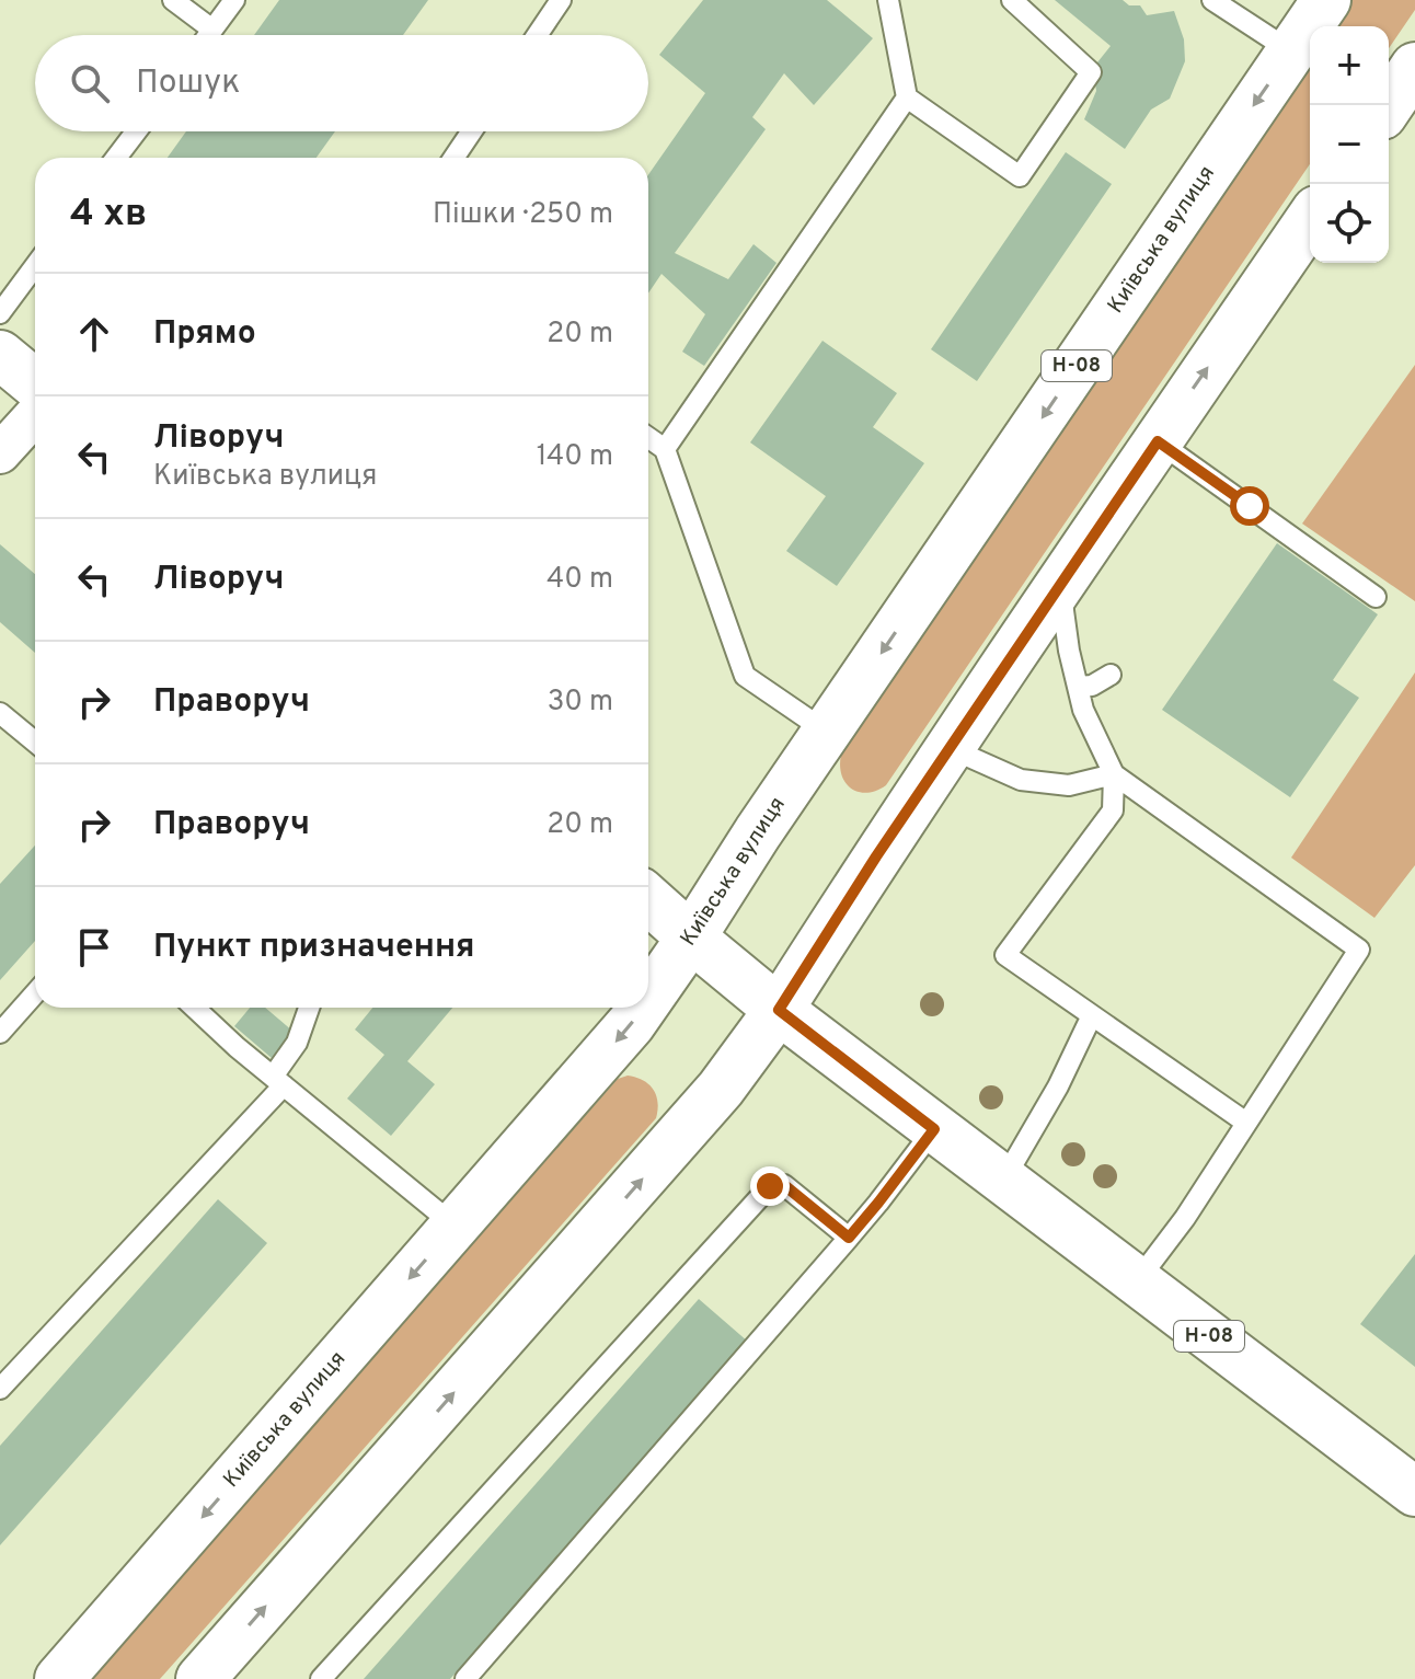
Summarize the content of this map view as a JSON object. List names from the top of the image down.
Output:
{
  "streets": {
    "main road": ["Київська вулиця", "Н-08"]
  },
  "crossings": [
    ["Київська вулиця", "Н-08"]
  ],
  "page": {
    "map_buttons": ["+", "−"],
    "search": "Пошук",
    "heading": ["4 хв", "Пішки · 250 m"],
    "list": [
      ["Прямо", "20 m"],
      ["Ліворуч", "Київська вулиця", "140 m"],
      ["Ліворуч", "40 m"],
      ["Праворуч", "30 m"],
      ["Праворуч", "20 m"],
      "Пункт призначення"
    ]
  }
}
